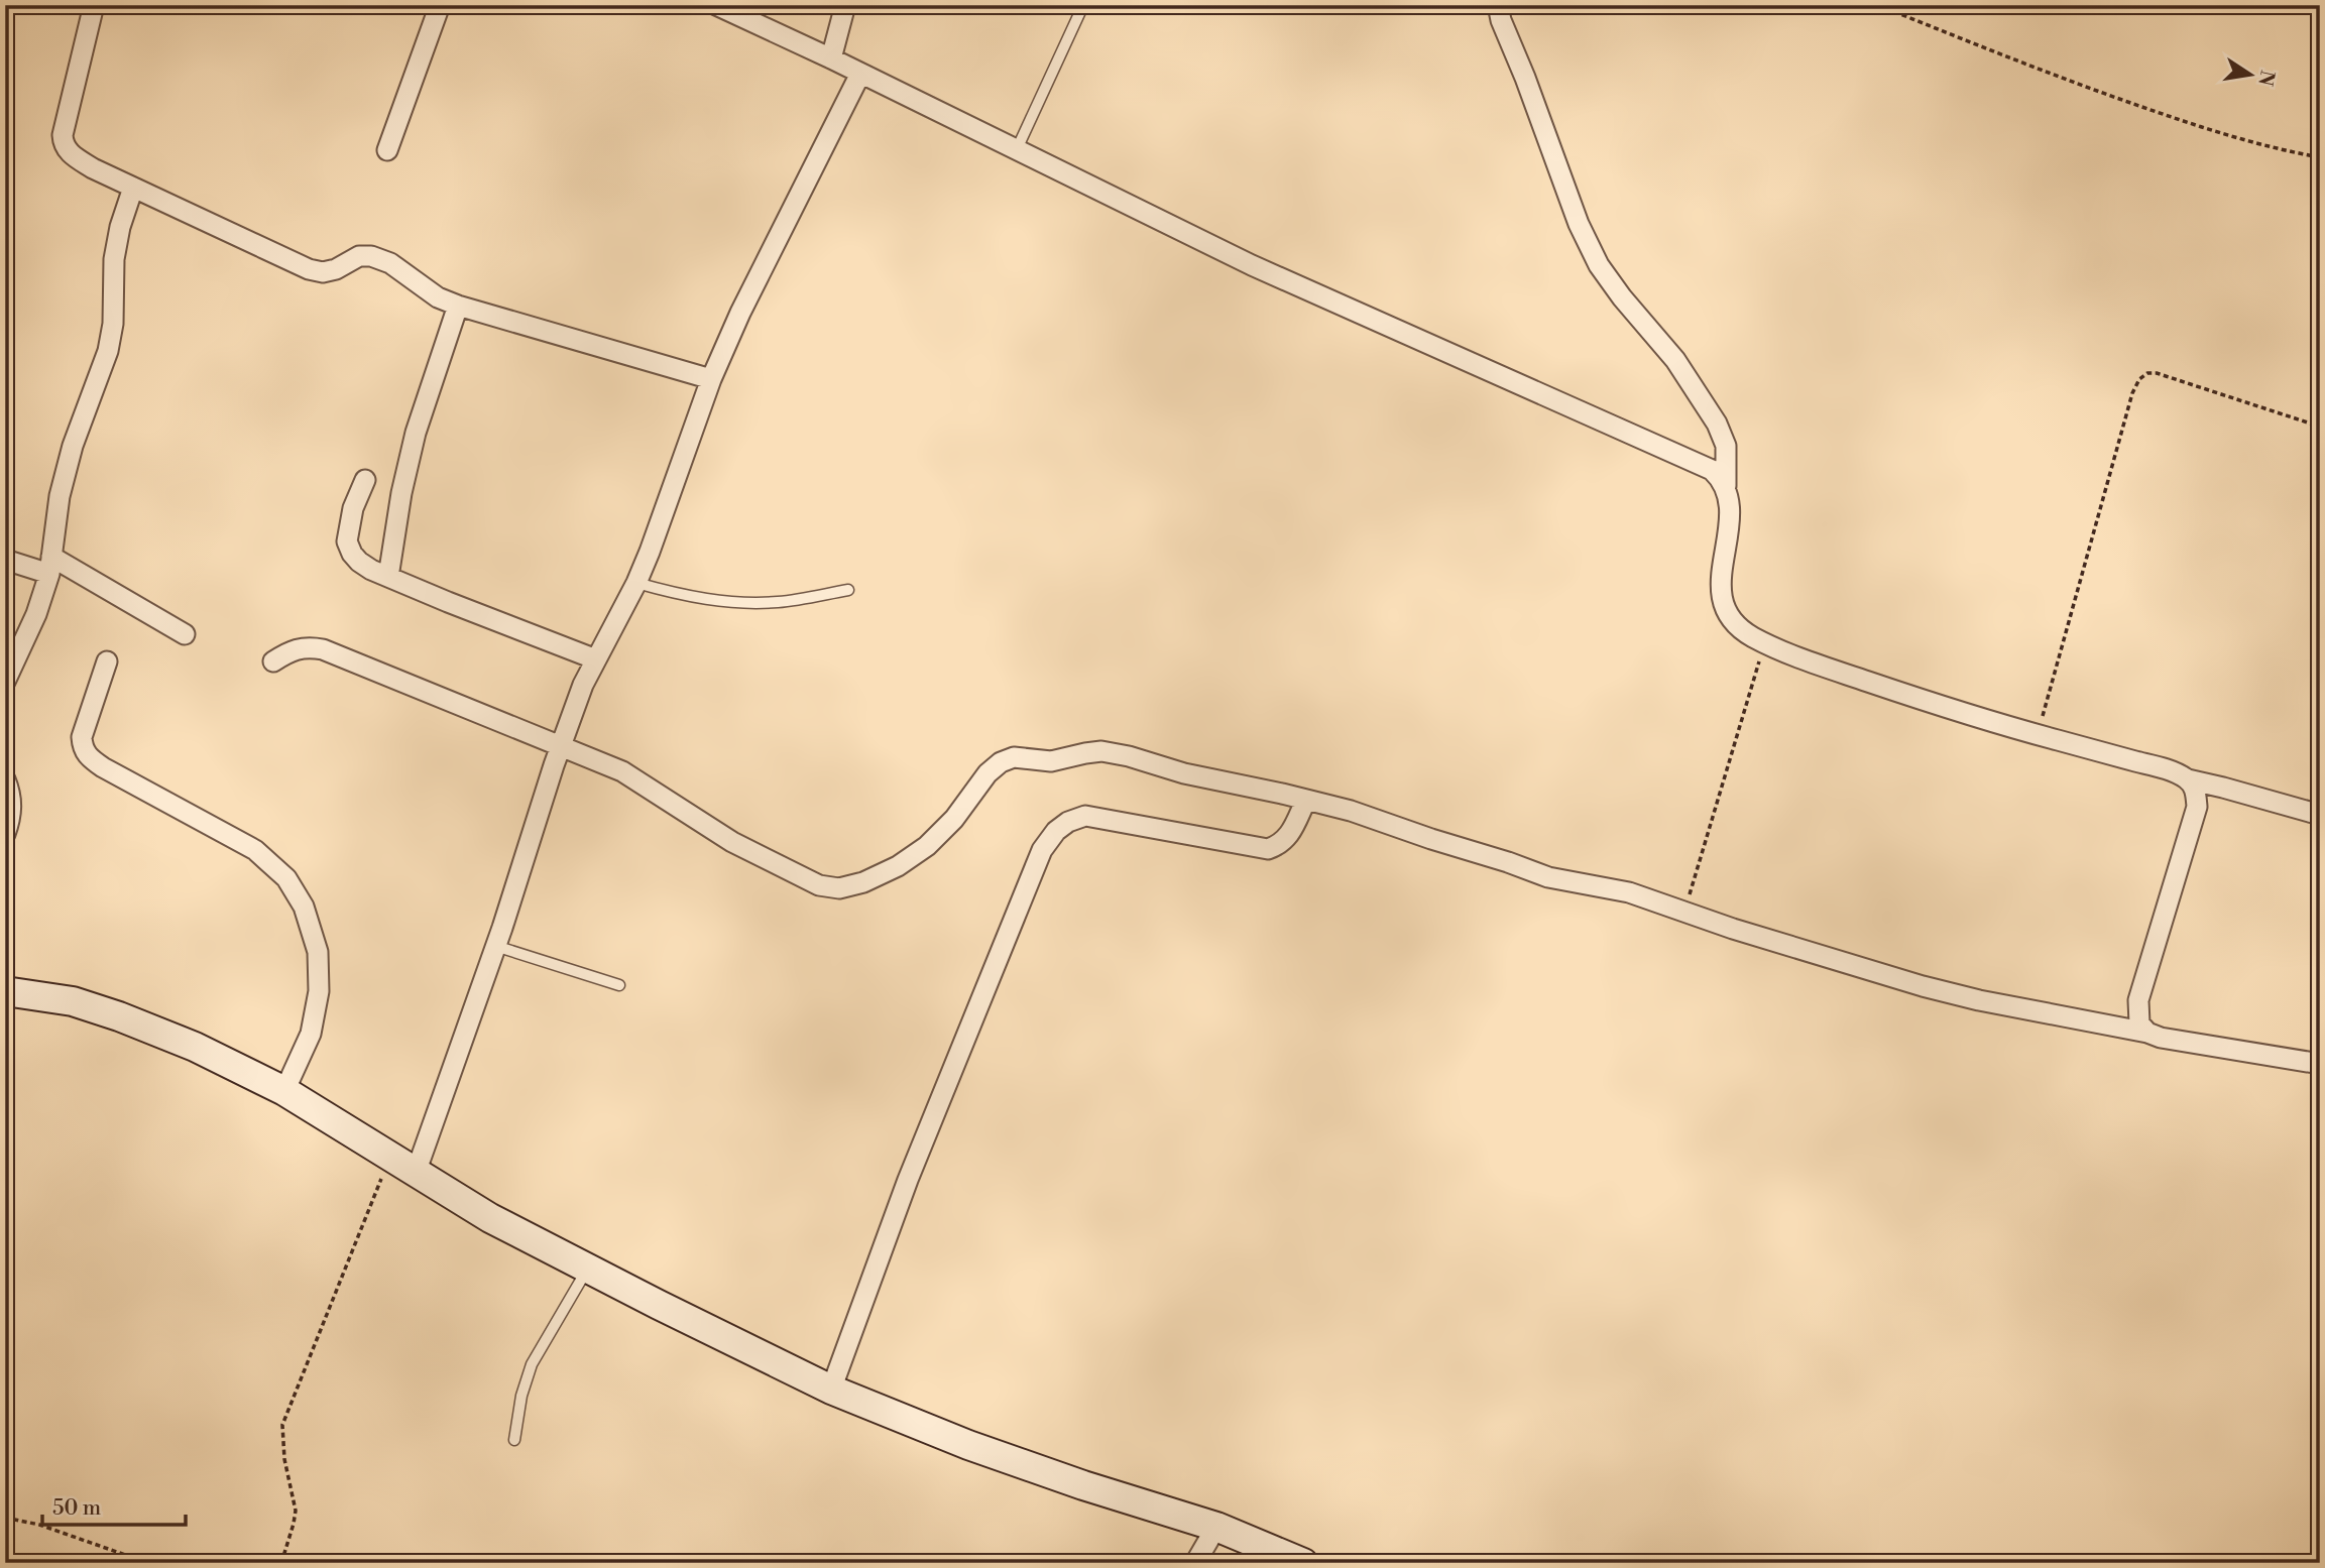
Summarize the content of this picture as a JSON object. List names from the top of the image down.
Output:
{
  "scale_bar": "50 m",
  "north": "right"
}
